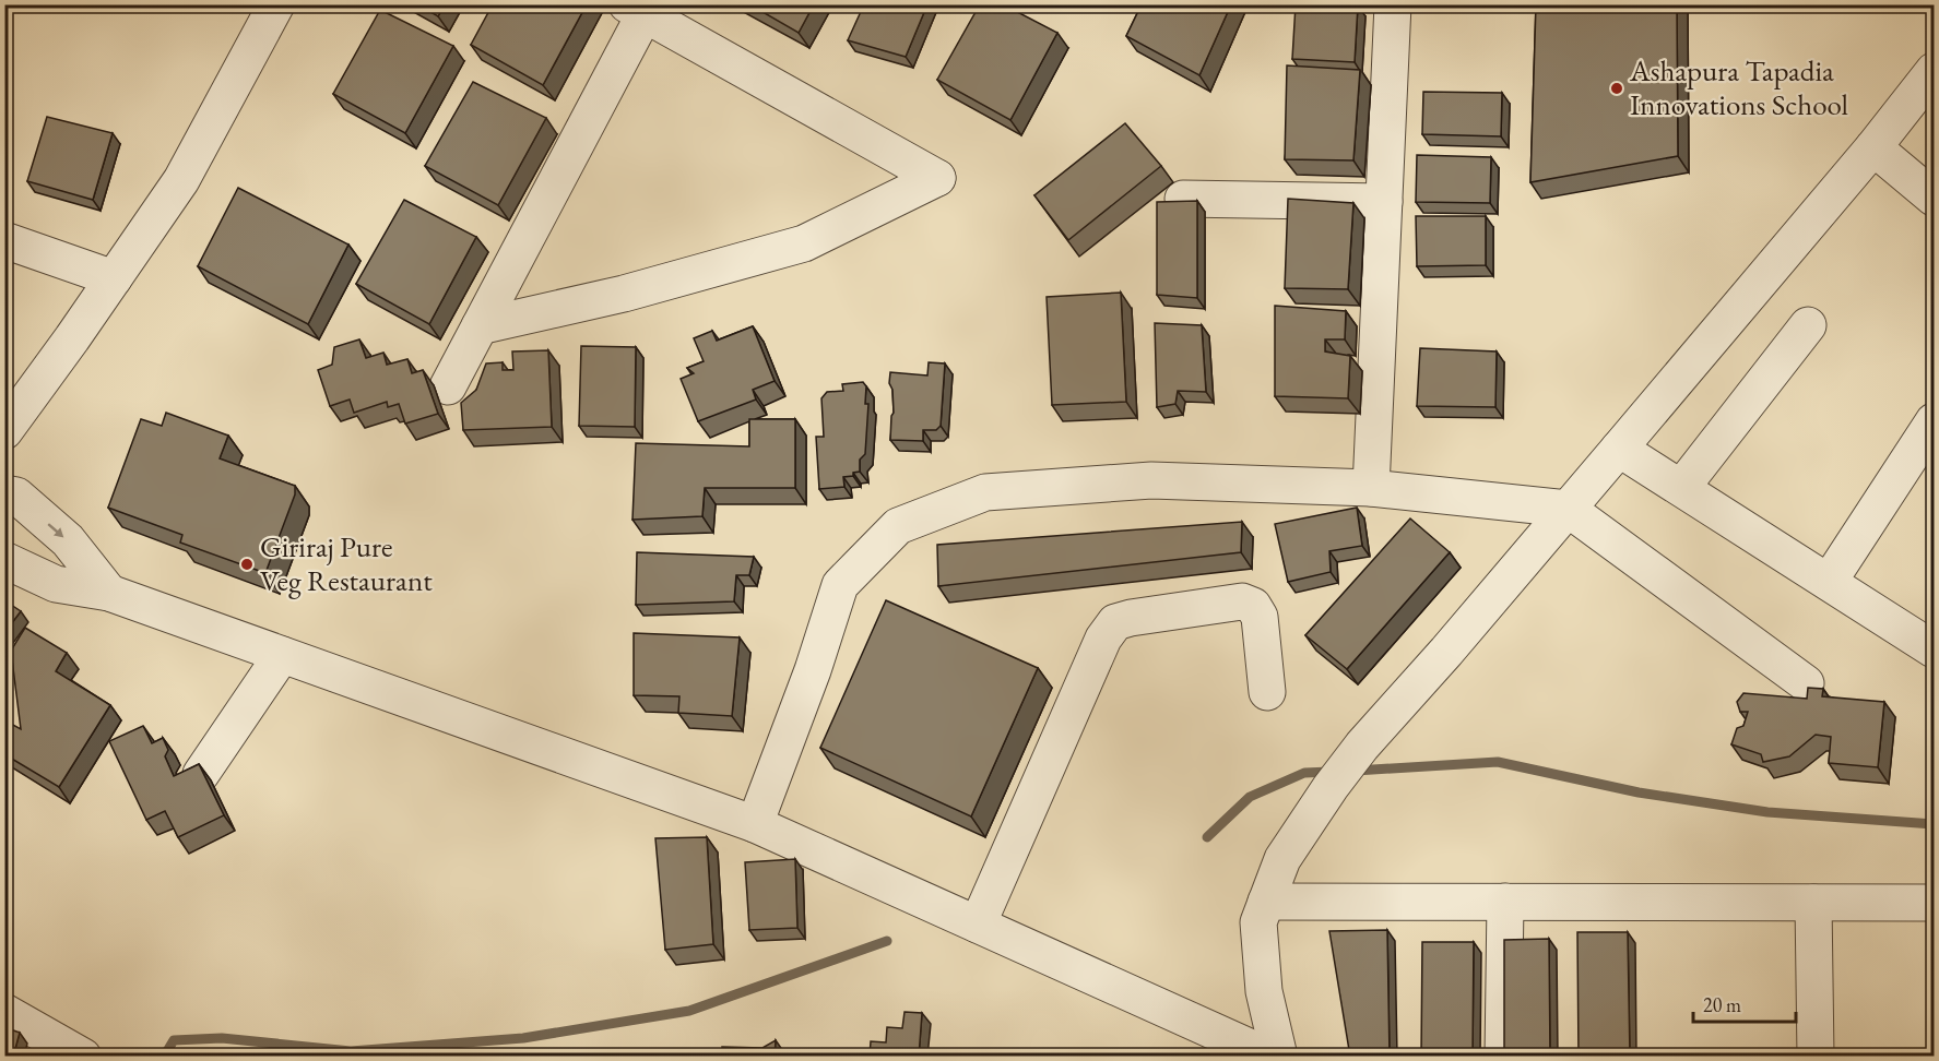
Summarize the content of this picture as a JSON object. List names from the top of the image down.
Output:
{
  "places": ["Ashapura Tapadia Innovations School", "Giriraj Pure Veg Restaurant"],
  "scale_bar": "20 m"
}
